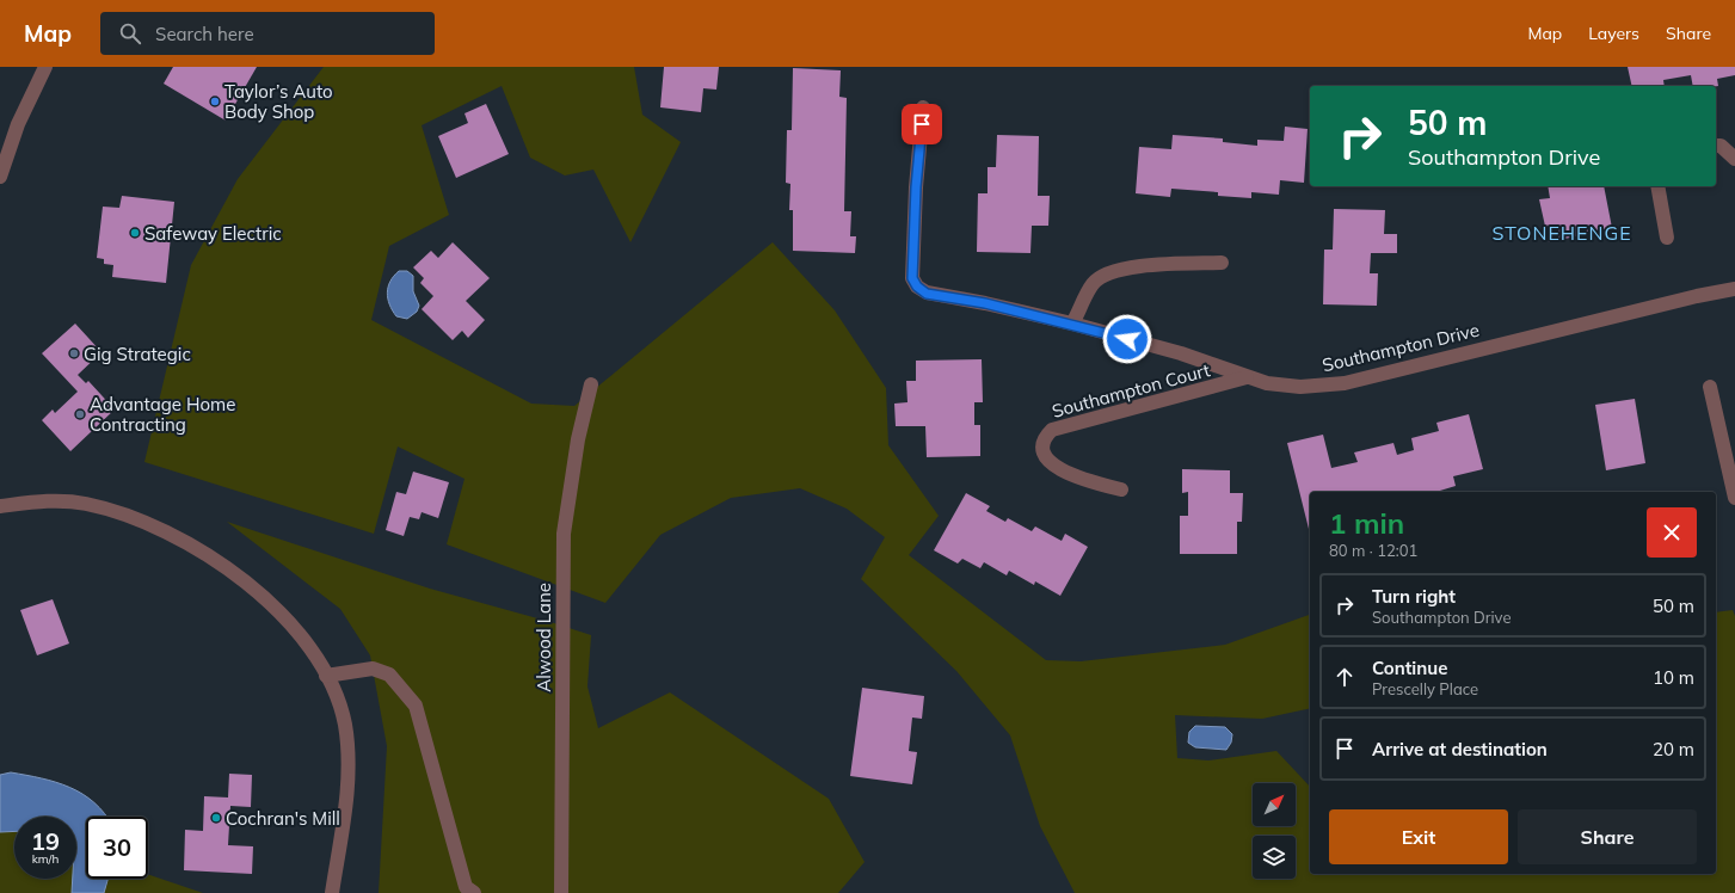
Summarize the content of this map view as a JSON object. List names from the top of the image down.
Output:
{
  "streets": {
    "street": ["Southampton Drive", "Southampton Court", "Alwood Lane"]
  },
  "crossings": [
    ["Southampton Drive", "Southampton Court"]
  ],
  "districts": ["STONEHENGE"],
  "places": [
    "Taylor’s Auto Body Shop",
    "Safeway Electric",
    "Gig Strategic",
    "Advantage Home Contracting",
    "Cochran's Mill"
  ],
  "north": "top right",
  "page": {
    "header": "Map",
    "search": "Search here",
    "nav": ["Map", "Layers", "Share"],
    "turn": ["50 m", "Southampton Drive"],
    "heading": ["1 min", "80 m · 12:01"],
    "list": [
      {
        "name": "Turn right",
        "note": "Southampton Drive",
        "value": "50 m"
      },
      {
        "name": "Continue",
        "note": "Prescelly Place",
        "value": "10 m"
      },
      {
        "name": "Arrive at destination",
        "value": "20 m"
      }
    ],
    "buttons": ["Exit", "Share"],
    "speed": "19 km/h",
    "limit": "30"
  }
}
